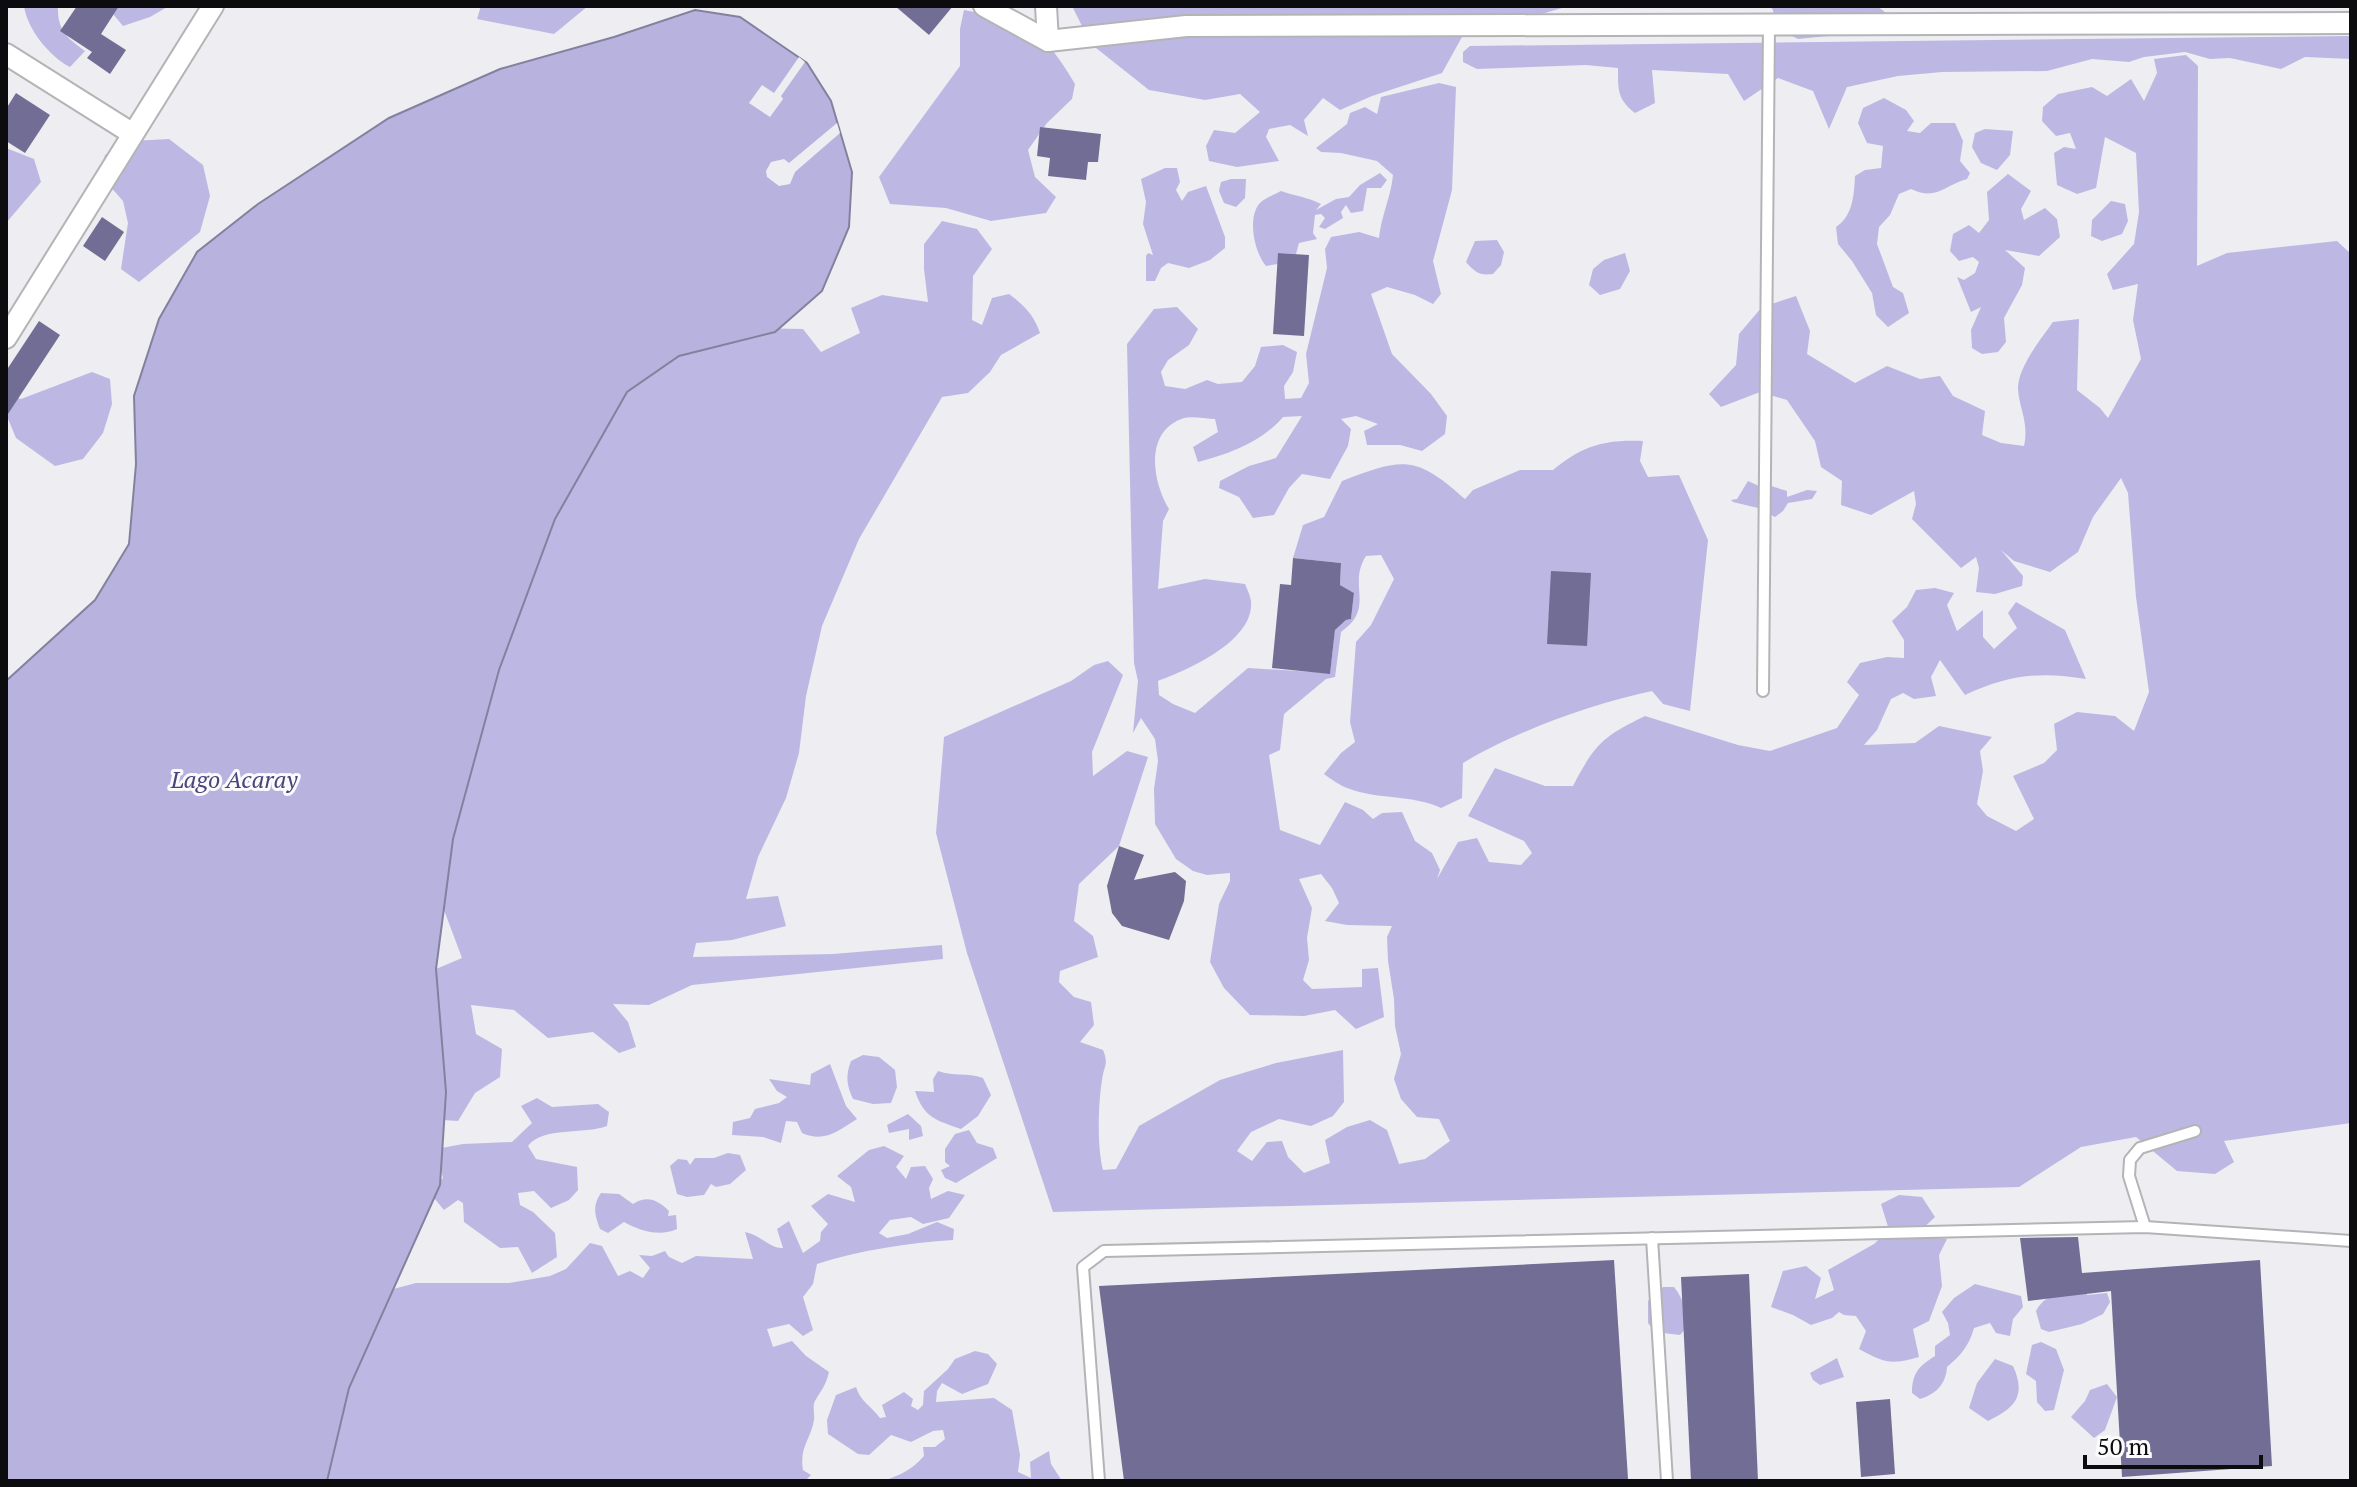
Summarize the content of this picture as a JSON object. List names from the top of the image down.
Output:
{
  "water": ["Lago Acaray"],
  "scale_bar": "50 m"
}
